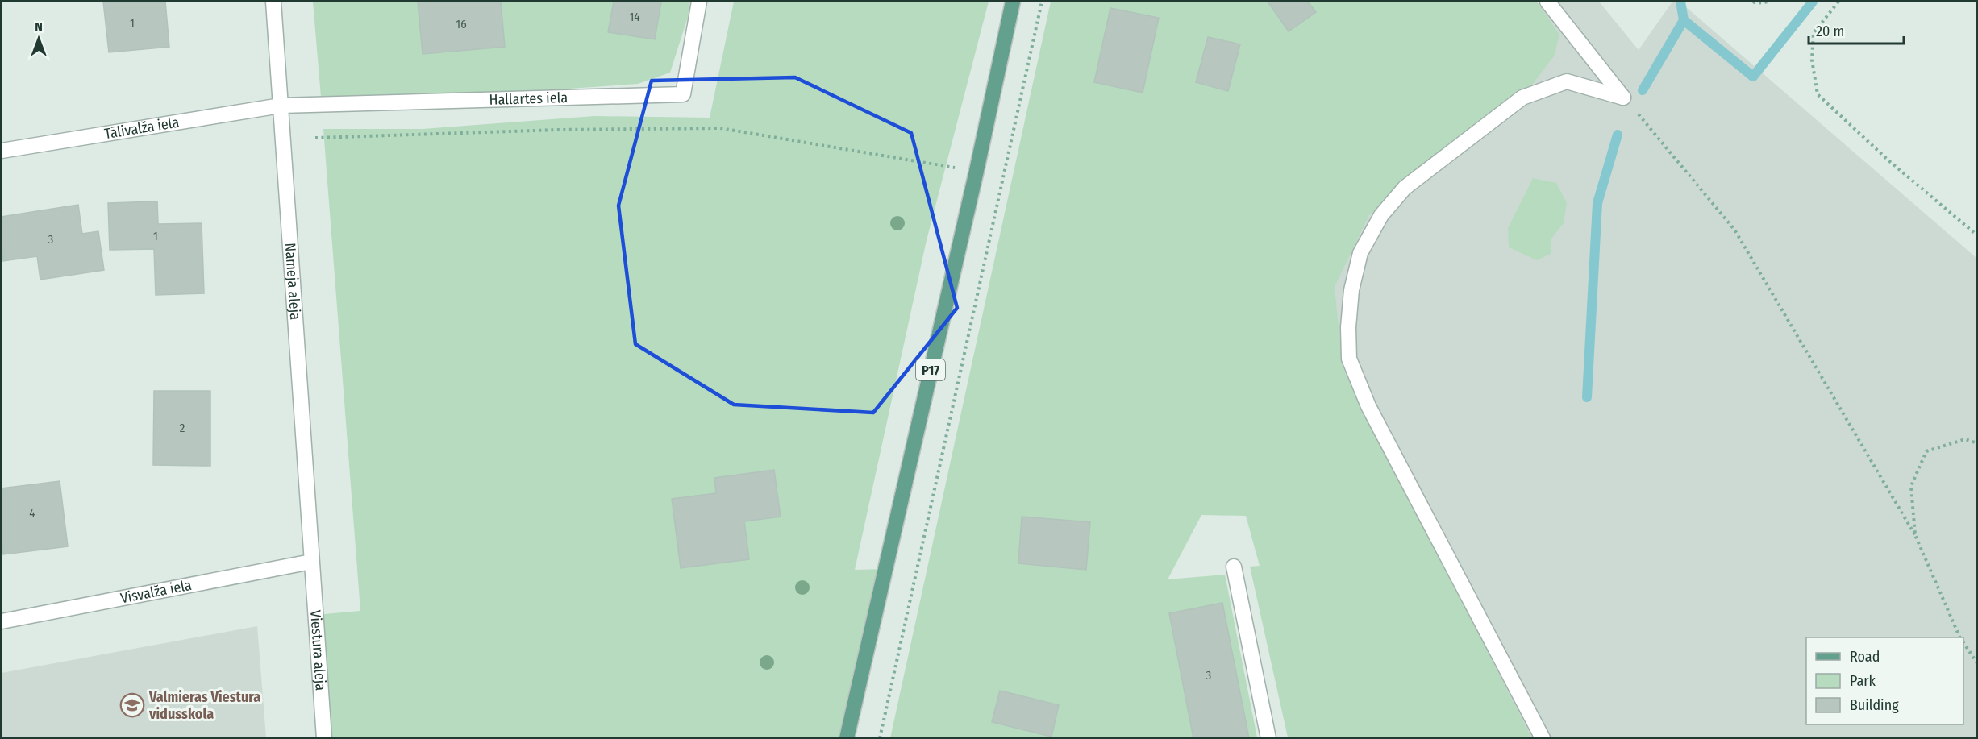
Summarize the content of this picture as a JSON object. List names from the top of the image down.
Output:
{
  "streets": {
    "main road": ["P17"],
    "street": [
      "Hallartes iela",
      "Tālivalža iela",
      "Nameja aleja",
      "Visvalža iela",
      "Viestura aleja"
    ]
  },
  "crossings": [
    ["Hallartes iela", "Tālivalža iela"],
    ["Hallartes iela", "Nameja aleja"],
    ["Tālivalža iela", "Nameja aleja"],
    ["Nameja aleja", "Visvalža iela"],
    ["Nameja aleja", "Viestura aleja"],
    ["Visvalža iela", "Viestura aleja"]
  ],
  "places": {
    "school or university": ["Valmieras Viestura vidusskola"]
  },
  "house_numbers": [
    "14",
    "1",
    "16",
    "1",
    "3",
    "2",
    "4",
    "3"
  ],
  "legend": ["Road", "Park", "Building"],
  "scale_bar": "20 m",
  "north": "top"
}
